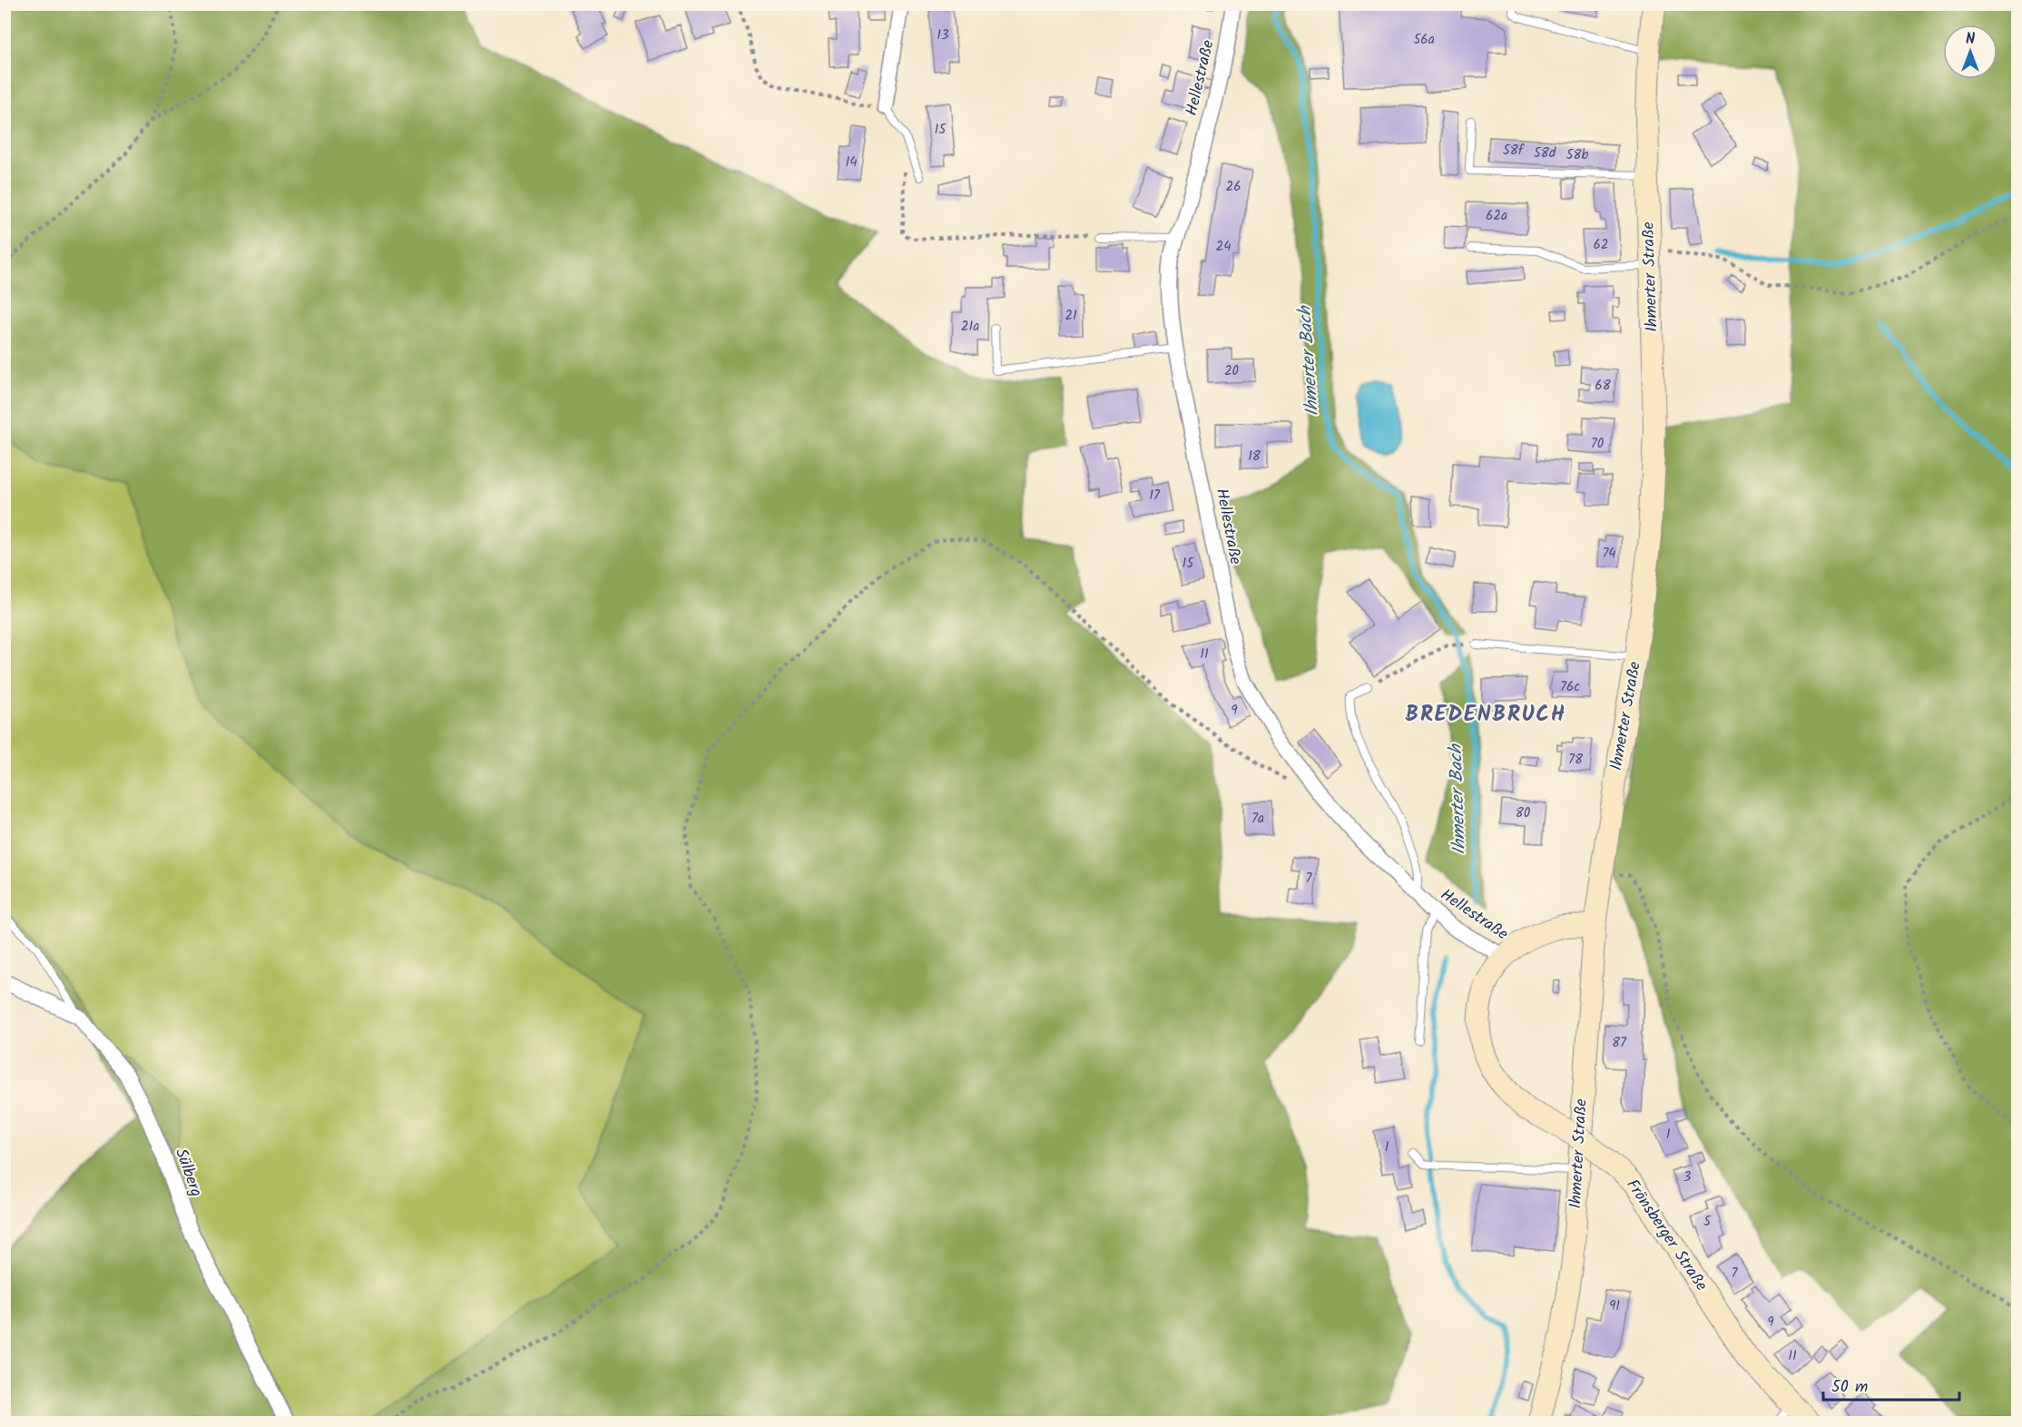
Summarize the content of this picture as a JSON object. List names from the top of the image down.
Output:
{
  "streets": {
    "main road": ["Ihmerter Straße", "Frönsberger Straße"],
    "street": ["Hellestraße", "Sülberg"]
  },
  "crossings": [
    ["Hellestraße", "Frönsberger Straße"],
    ["Ihmerter Straße", "Frönsberger Straße"]
  ],
  "districts": ["BREDENBRUCH"],
  "water": ["Ihmerter Bach"],
  "house_numbers": [
    "13",
    "56a",
    "15",
    "58f",
    "58d",
    "58b",
    "14",
    "26",
    "62a",
    "62",
    "24",
    "21",
    "21a",
    "20",
    "68",
    "70",
    "18",
    "17",
    "74",
    "15",
    "11",
    "76c",
    "9",
    "78",
    "80",
    "7a",
    "7",
    "87",
    "1",
    "1",
    "3",
    "5",
    "7",
    "91",
    "9",
    "11"
  ],
  "scale_bar": "50 m",
  "north": "top"
}
